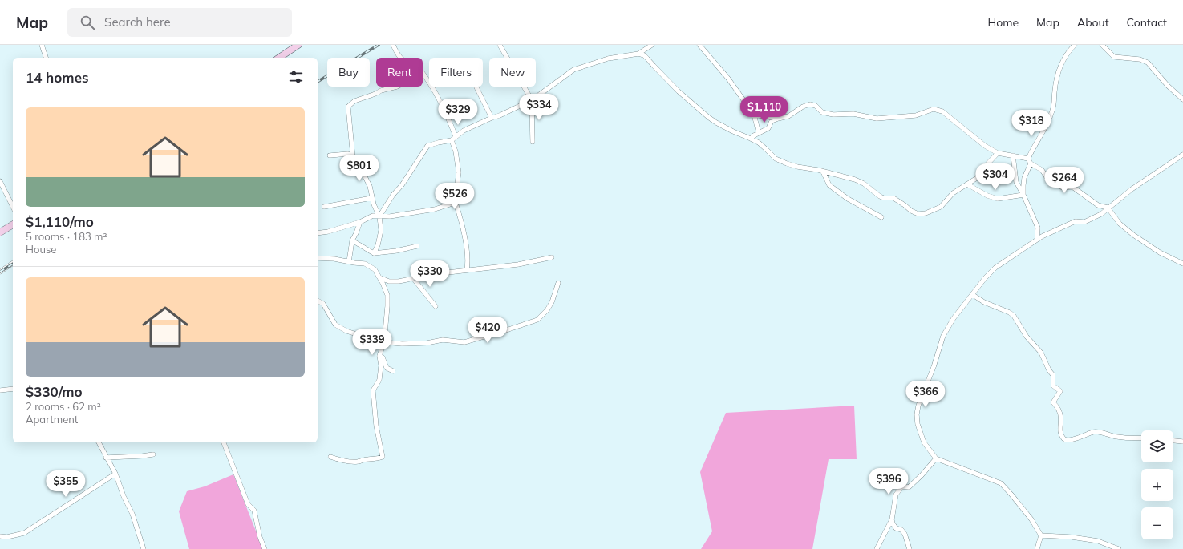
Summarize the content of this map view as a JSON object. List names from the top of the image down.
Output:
{
  "page": {
    "header": "Map",
    "search": "Search here",
    "nav": [
      "Home",
      "Map",
      "About",
      "Contact"
    ],
    "chip": [
      "Buy",
      "Rent",
      "Filters",
      "New"
    ],
    "heading": "14 homes",
    "price": [
      "$334",
      "$1,110",
      "$329",
      "$318",
      "$801",
      "$304",
      "$264",
      "$526",
      "$330",
      "$420",
      "$339",
      "$366",
      "$396",
      "$355"
    ],
    "list": [
      {
        "name": "$1,110/mo",
        "note": "5 rooms · 183 m² · House"
      },
      {
        "name": "$330/mo",
        "note": "2 rooms · 62 m² · Apartment"
      }
    ],
    "map_buttons": ["+", "−"]
  }
}
